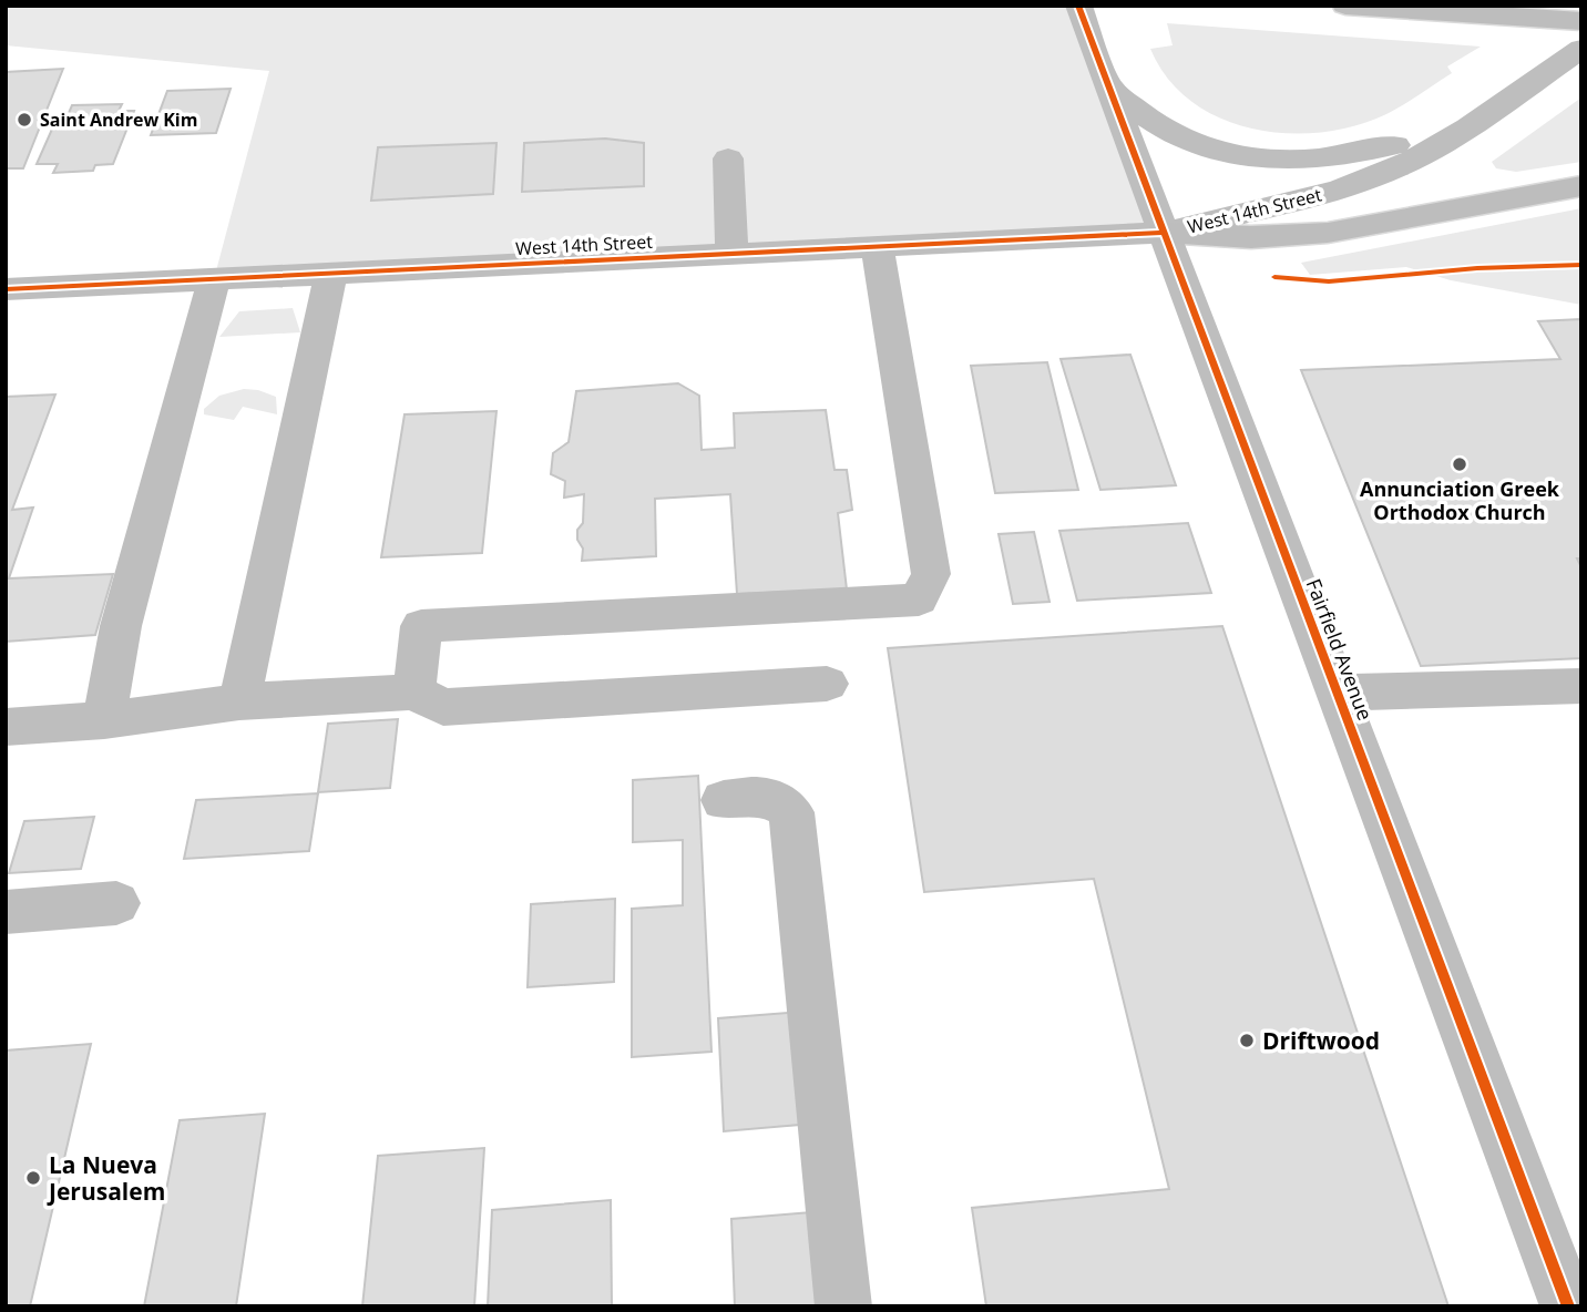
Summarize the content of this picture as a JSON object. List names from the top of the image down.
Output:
{
  "streets": {
    "street": ["West 14th Street", "Fairfield Avenue"]
  },
  "crossings": [
    ["West 14th Street", "Fairfield Avenue"]
  ],
  "places": [
    "Saint Andrew Kim",
    "Annunciation Greek Orthodox Church",
    "Driftwood",
    "La Nueva Jerusalem"
  ]
}
